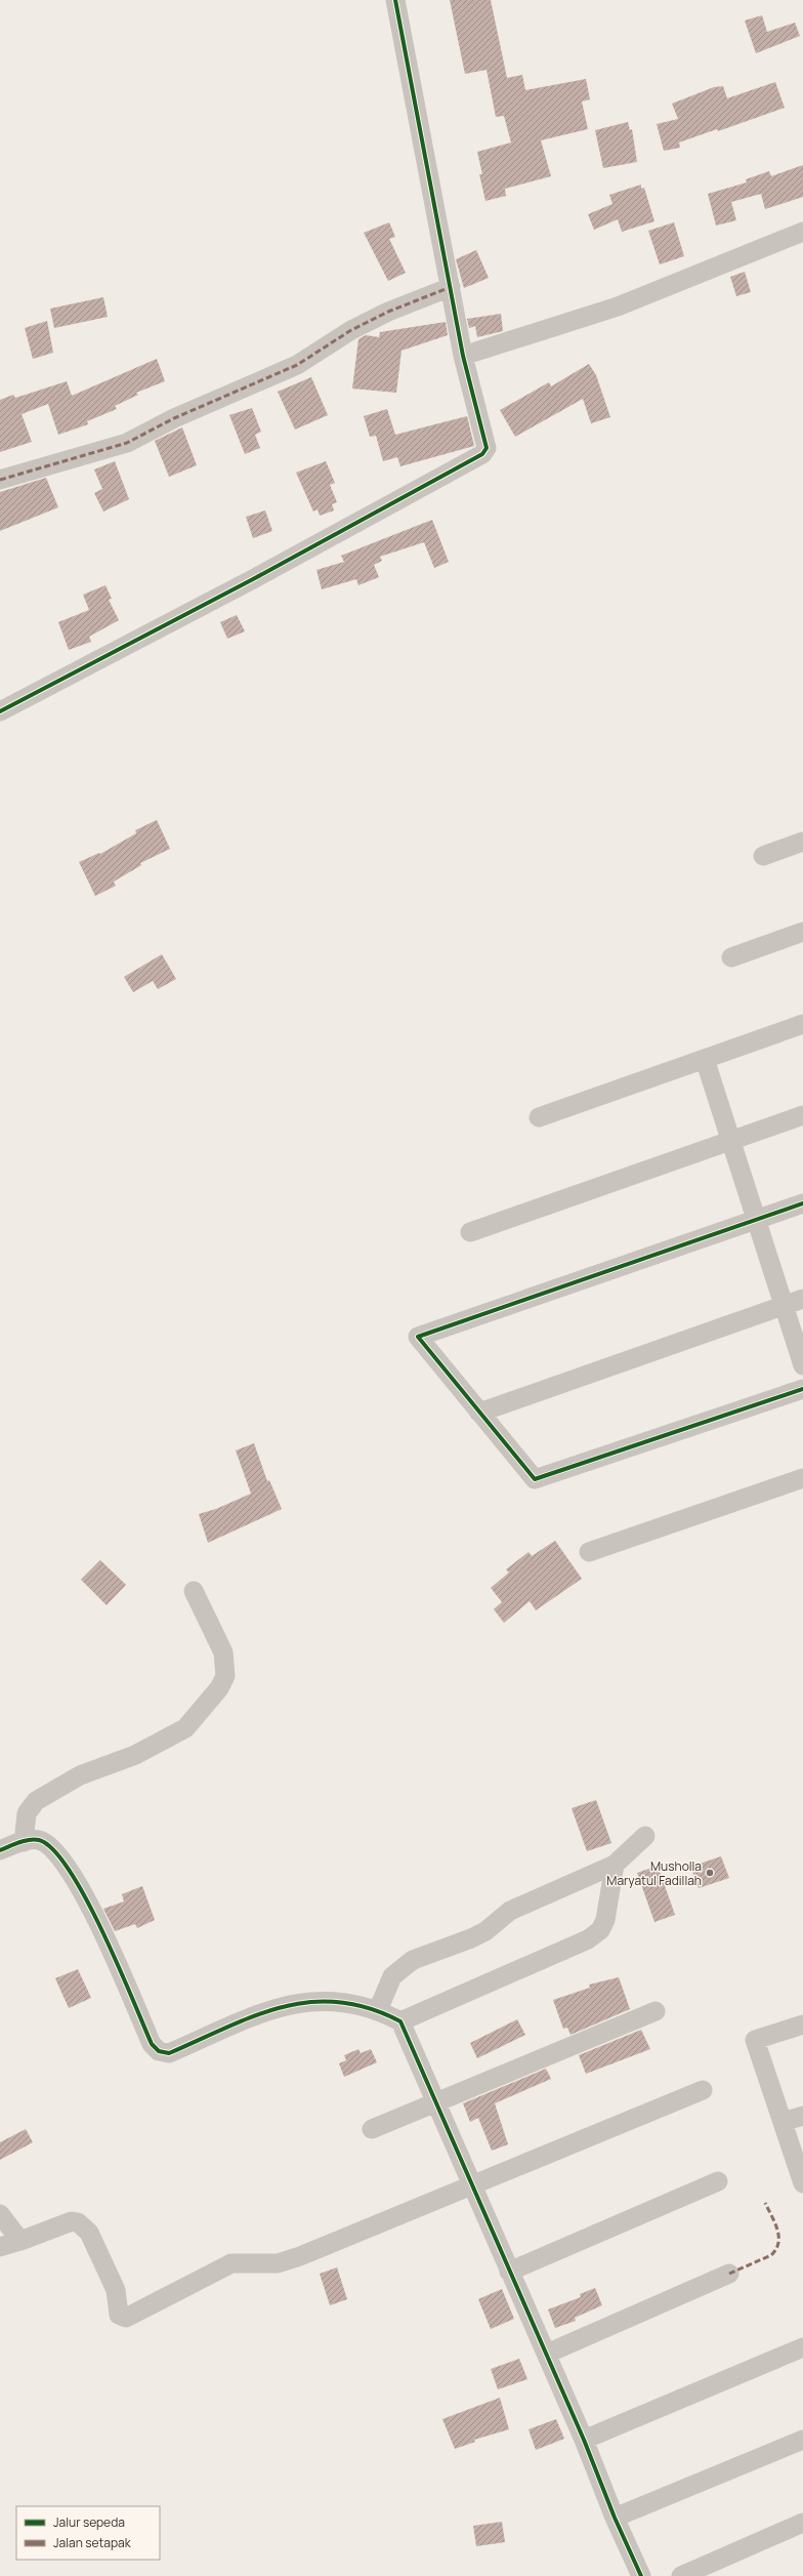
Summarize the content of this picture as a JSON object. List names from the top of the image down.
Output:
{
  "places": ["Musholla Maryatul Fadillah"],
  "legend": ["Jalur sepeda", "Jalan setapak"]
}
